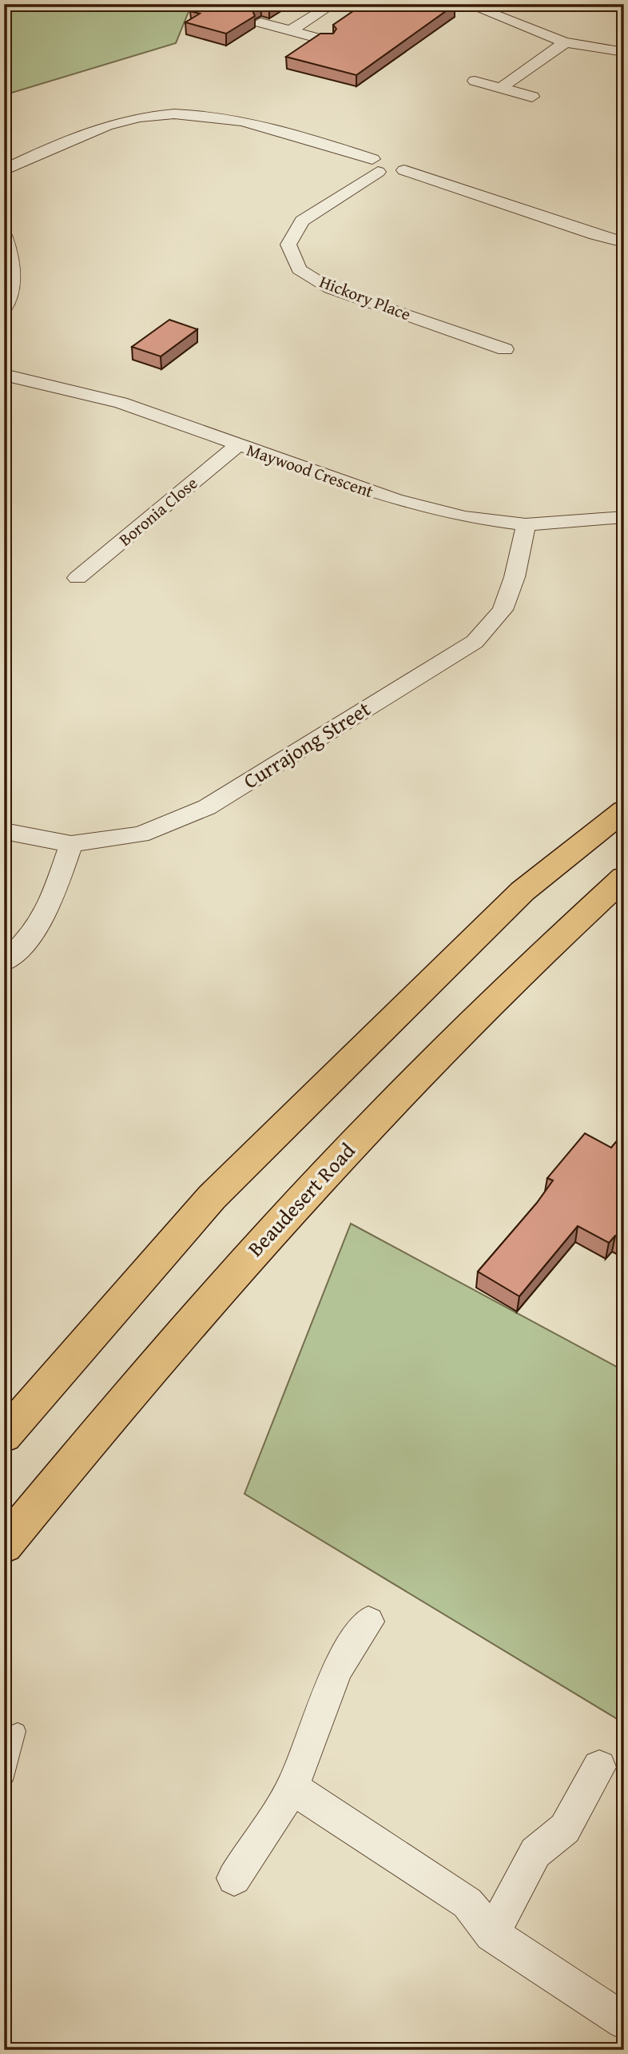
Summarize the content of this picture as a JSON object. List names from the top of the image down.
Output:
{
  "streets": {
    "highway": ["Beaudesert Road"],
    "street": [
      "Hickory Place",
      "Maywood Crescent",
      "Boronia Close",
      "Currajong Street"
    ]
  },
  "crossings": [
    ["Maywood Crescent", "Boronia Close"],
    ["Maywood Crescent", "Currajong Street"]
  ]
}
